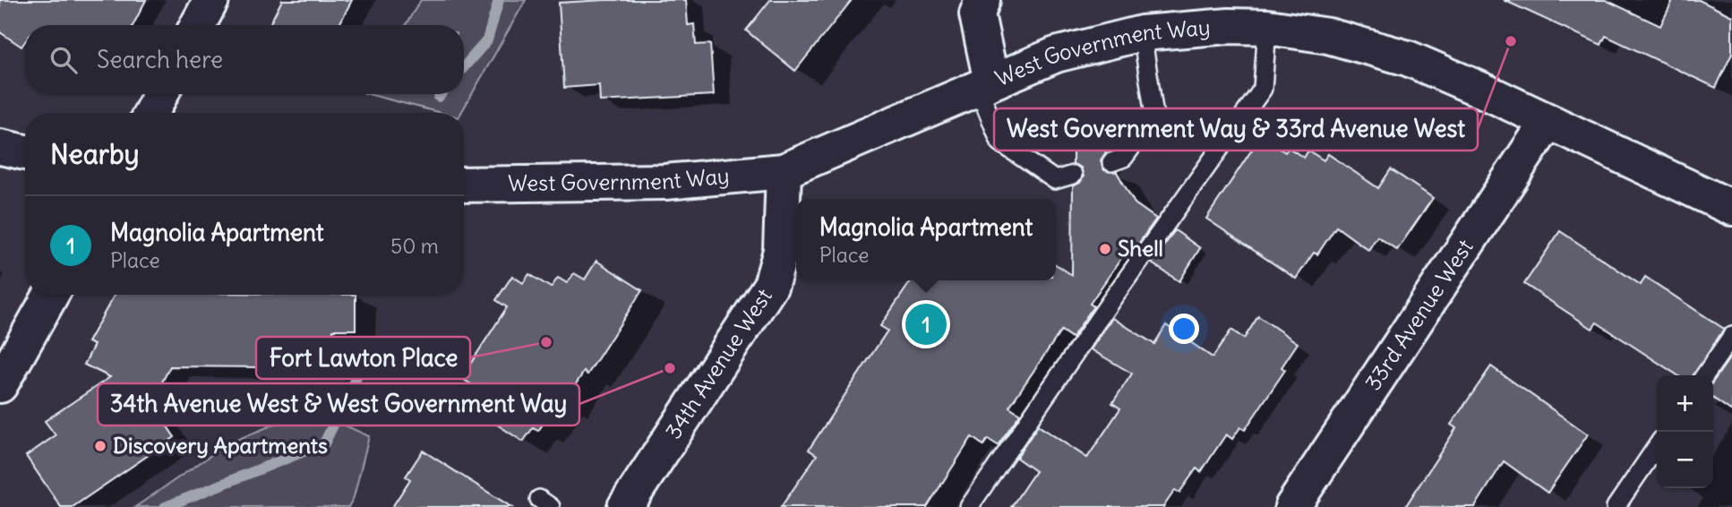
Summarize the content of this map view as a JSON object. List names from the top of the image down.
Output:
{
  "streets": {
    "main road": ["West Government Way", "33rd Avenue West", "34th Avenue West"]
  },
  "crossings": [
    ["West Government Way", "33rd Avenue West"],
    ["West Government Way", "34th Avenue West"]
  ],
  "places": [
    "West Government Way & 33rd Avenue West",
    "Shell",
    "Fort Lawton Place",
    "34th Avenue West & West Government Way",
    "Discovery Apartments"
  ],
  "page": {
    "search": "Search here",
    "heading": "Nearby",
    "list": [
      {
        "mark": "1",
        "name": "Magnolia Apartment",
        "note": "Place",
        "value": "50 m"
      }
    ],
    "popup": ["Magnolia Apartment", "Place"],
    "pins": "1",
    "map_buttons": ["+", "−"]
  }
}
